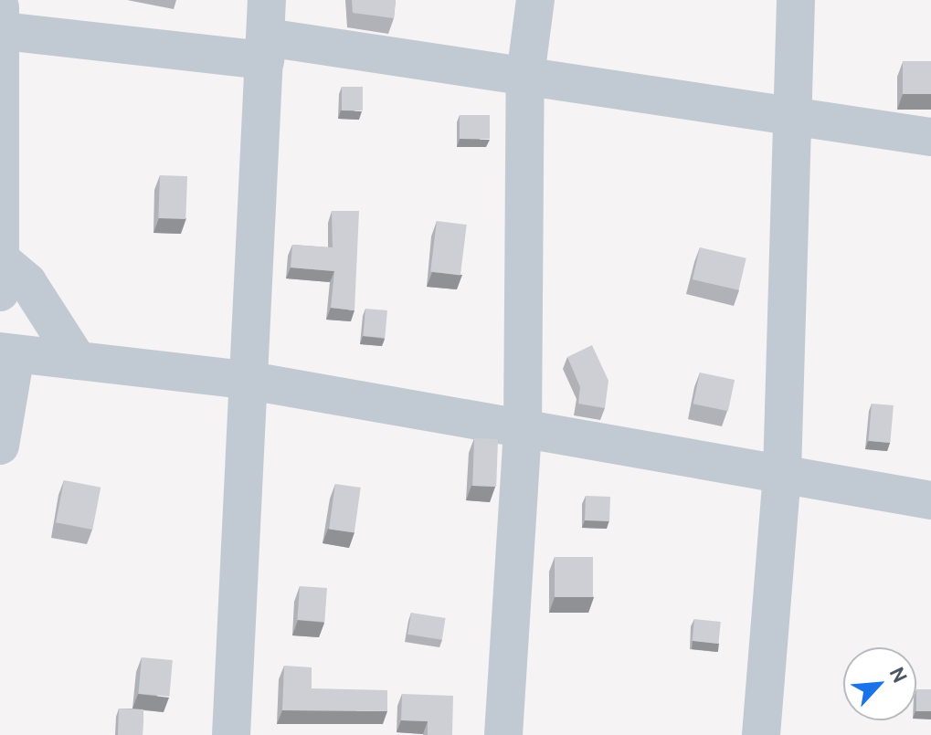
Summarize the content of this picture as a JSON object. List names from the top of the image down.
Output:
{
  "north": "top right"
}
